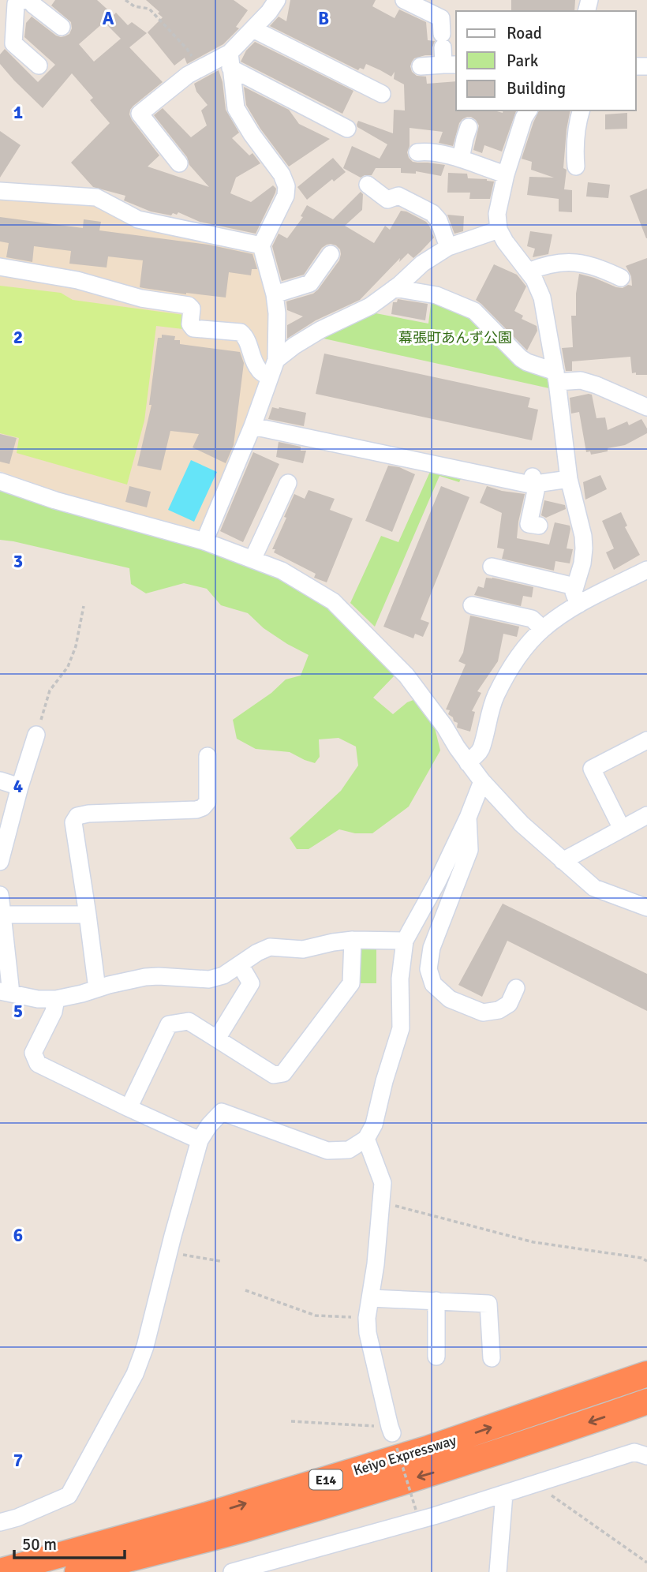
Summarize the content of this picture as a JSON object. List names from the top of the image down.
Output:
{
  "streets": {
    "highway": ["Keiyo Expressway", "E14"]
  },
  "parks": ["幕張町あんず公園"],
  "legend": ["Road", "Park", "Building"],
  "scale_bar": "50 m",
  "grid": {
    "columns": ["A", "B"],
    "rows": [
      "1",
      "2",
      "3",
      "4",
      "5",
      "6",
      "7"
    ]
  }
}
